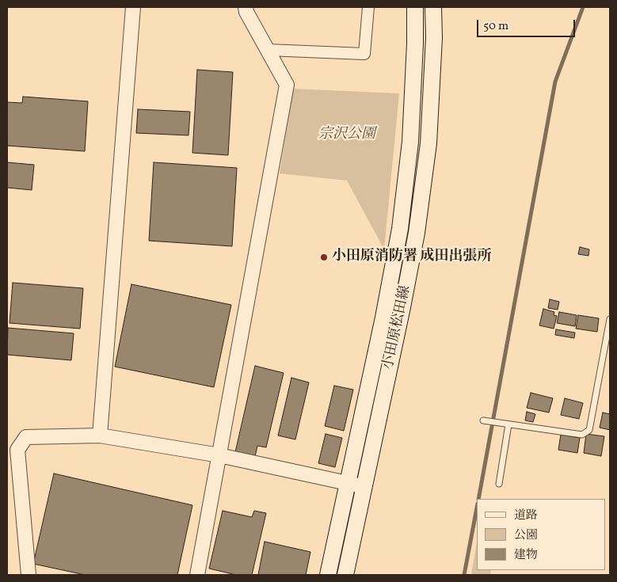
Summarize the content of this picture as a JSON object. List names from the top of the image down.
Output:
{
  "streets": {
    "main road": ["小田原松田線"]
  },
  "parks": ["宗沢公園"],
  "places": ["小田原消防署 成田出張所"],
  "legend": ["道路", "公園", "建物"],
  "scale_bar": "50 m"
}
